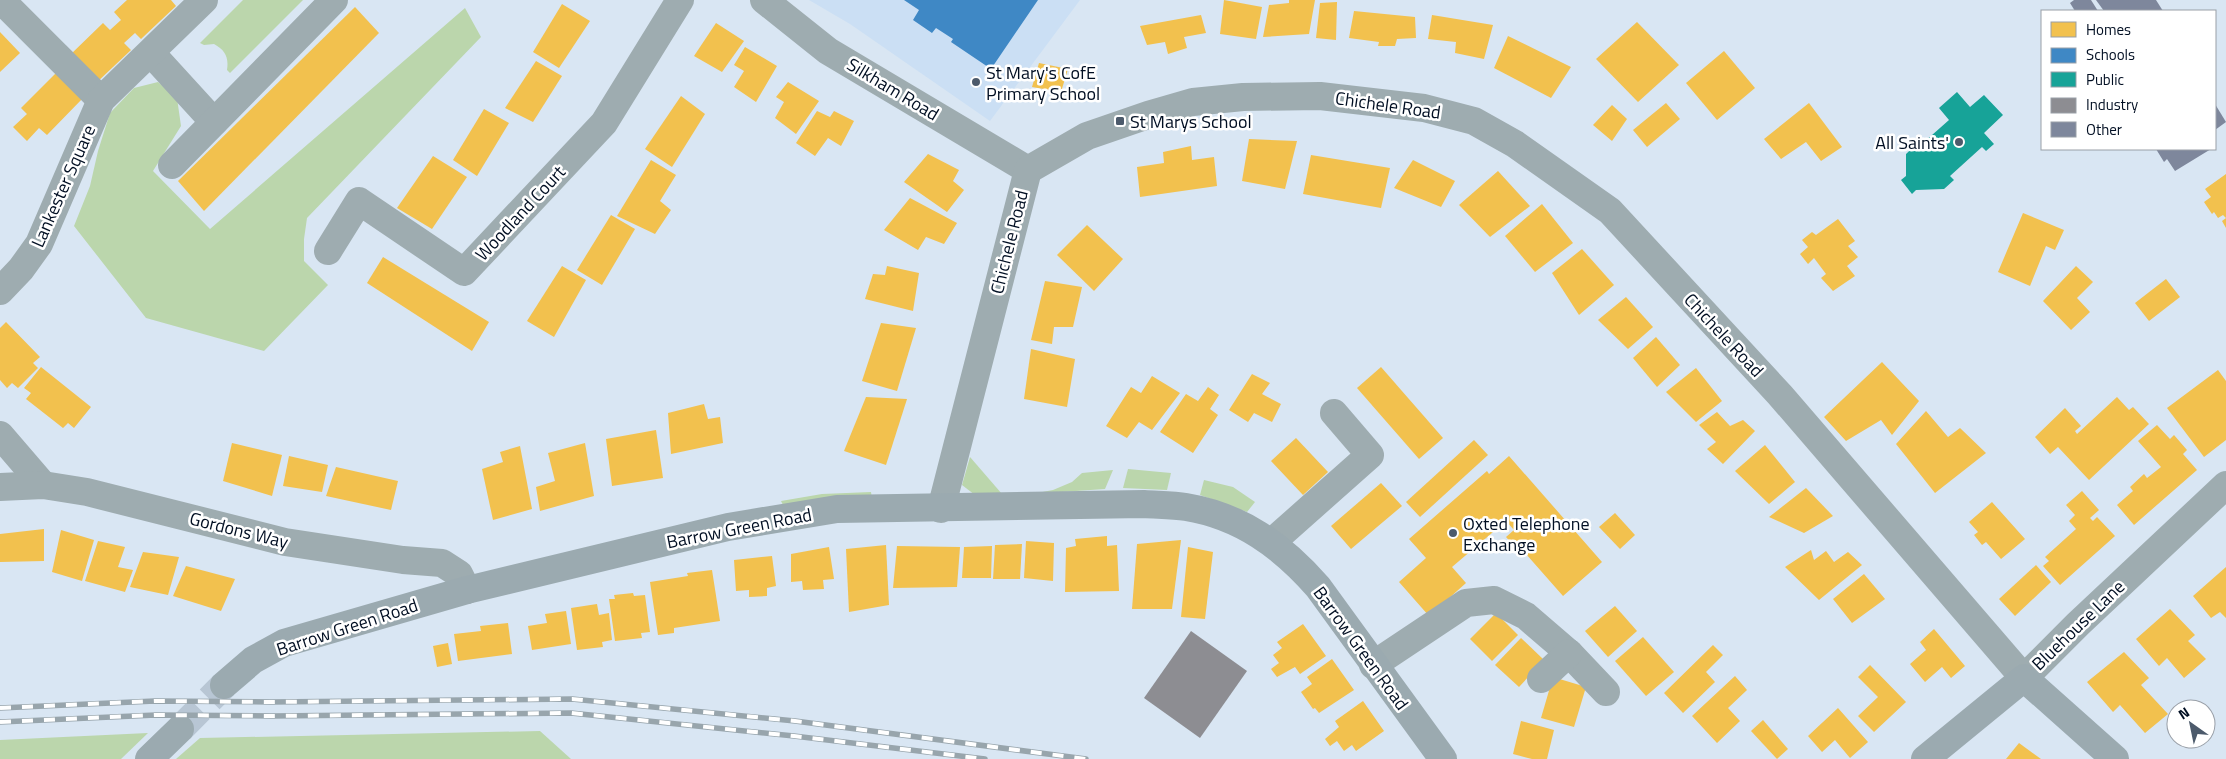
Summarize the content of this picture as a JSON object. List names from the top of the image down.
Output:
{
  "streets": {
    "street": [
      "Silkham Road",
      "Chichele Road",
      "Lankester Square",
      "Woodland Court",
      "Barrow Green Road",
      "Gordons Way",
      "Bluehouse Lane"
    ]
  },
  "crossings": [
    ["Silkham Road", "Chichele Road"],
    ["Chichele Road", "Barrow Green Road"],
    ["Chichele Road", "Bluehouse Lane"],
    ["Barrow Green Road", "Gordons Way"]
  ],
  "places": {
    "other": ["St Mary's CofE Primary School", "All Saints'", "Oxted Telephone Exchange"],
    "transit": ["St Marys School"]
  },
  "legend": [
    "Homes",
    "Schools",
    "Public",
    "Industry",
    "Other"
  ],
  "north": "top left"
}
